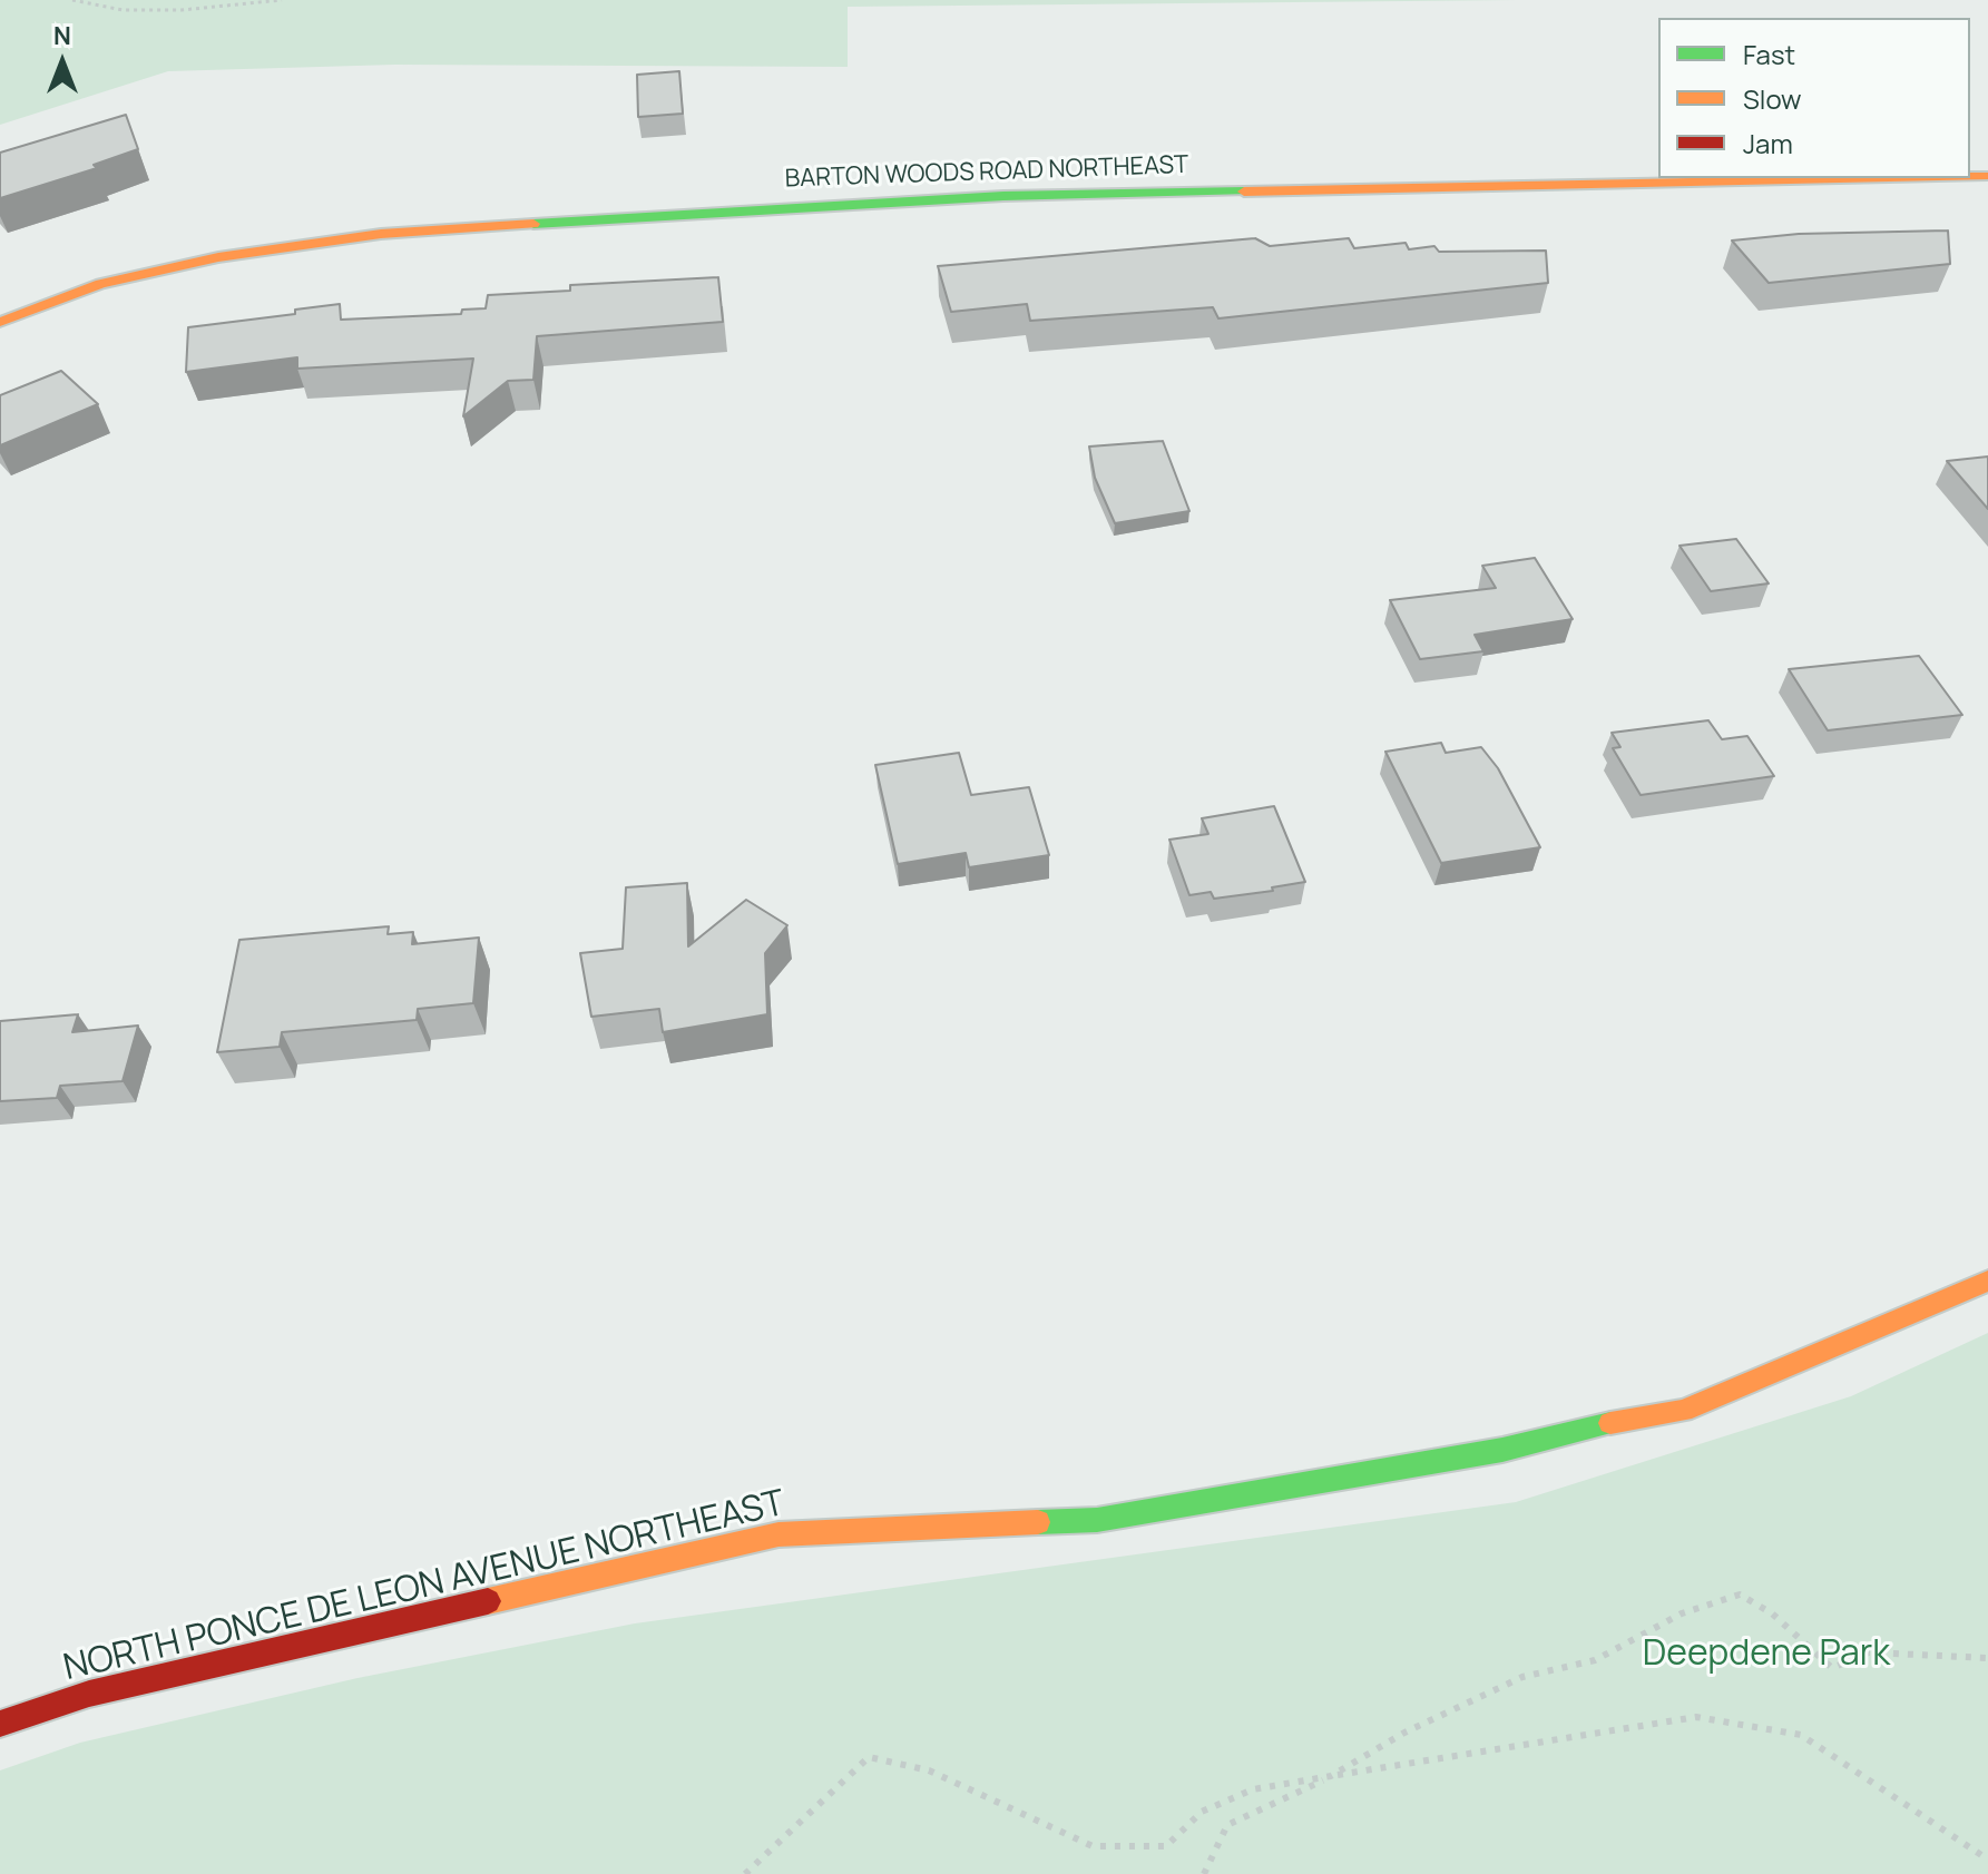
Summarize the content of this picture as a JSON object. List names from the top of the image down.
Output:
{
  "streets": {
    "street": ["BARTON WOODS ROAD NORTHEAST", "NORTH PONCE DE LEON AVENUE NORTHEAST"]
  },
  "parks": ["Deepdene Park"],
  "legend": ["Fast", "Slow", "Jam"],
  "north": "top"
}
